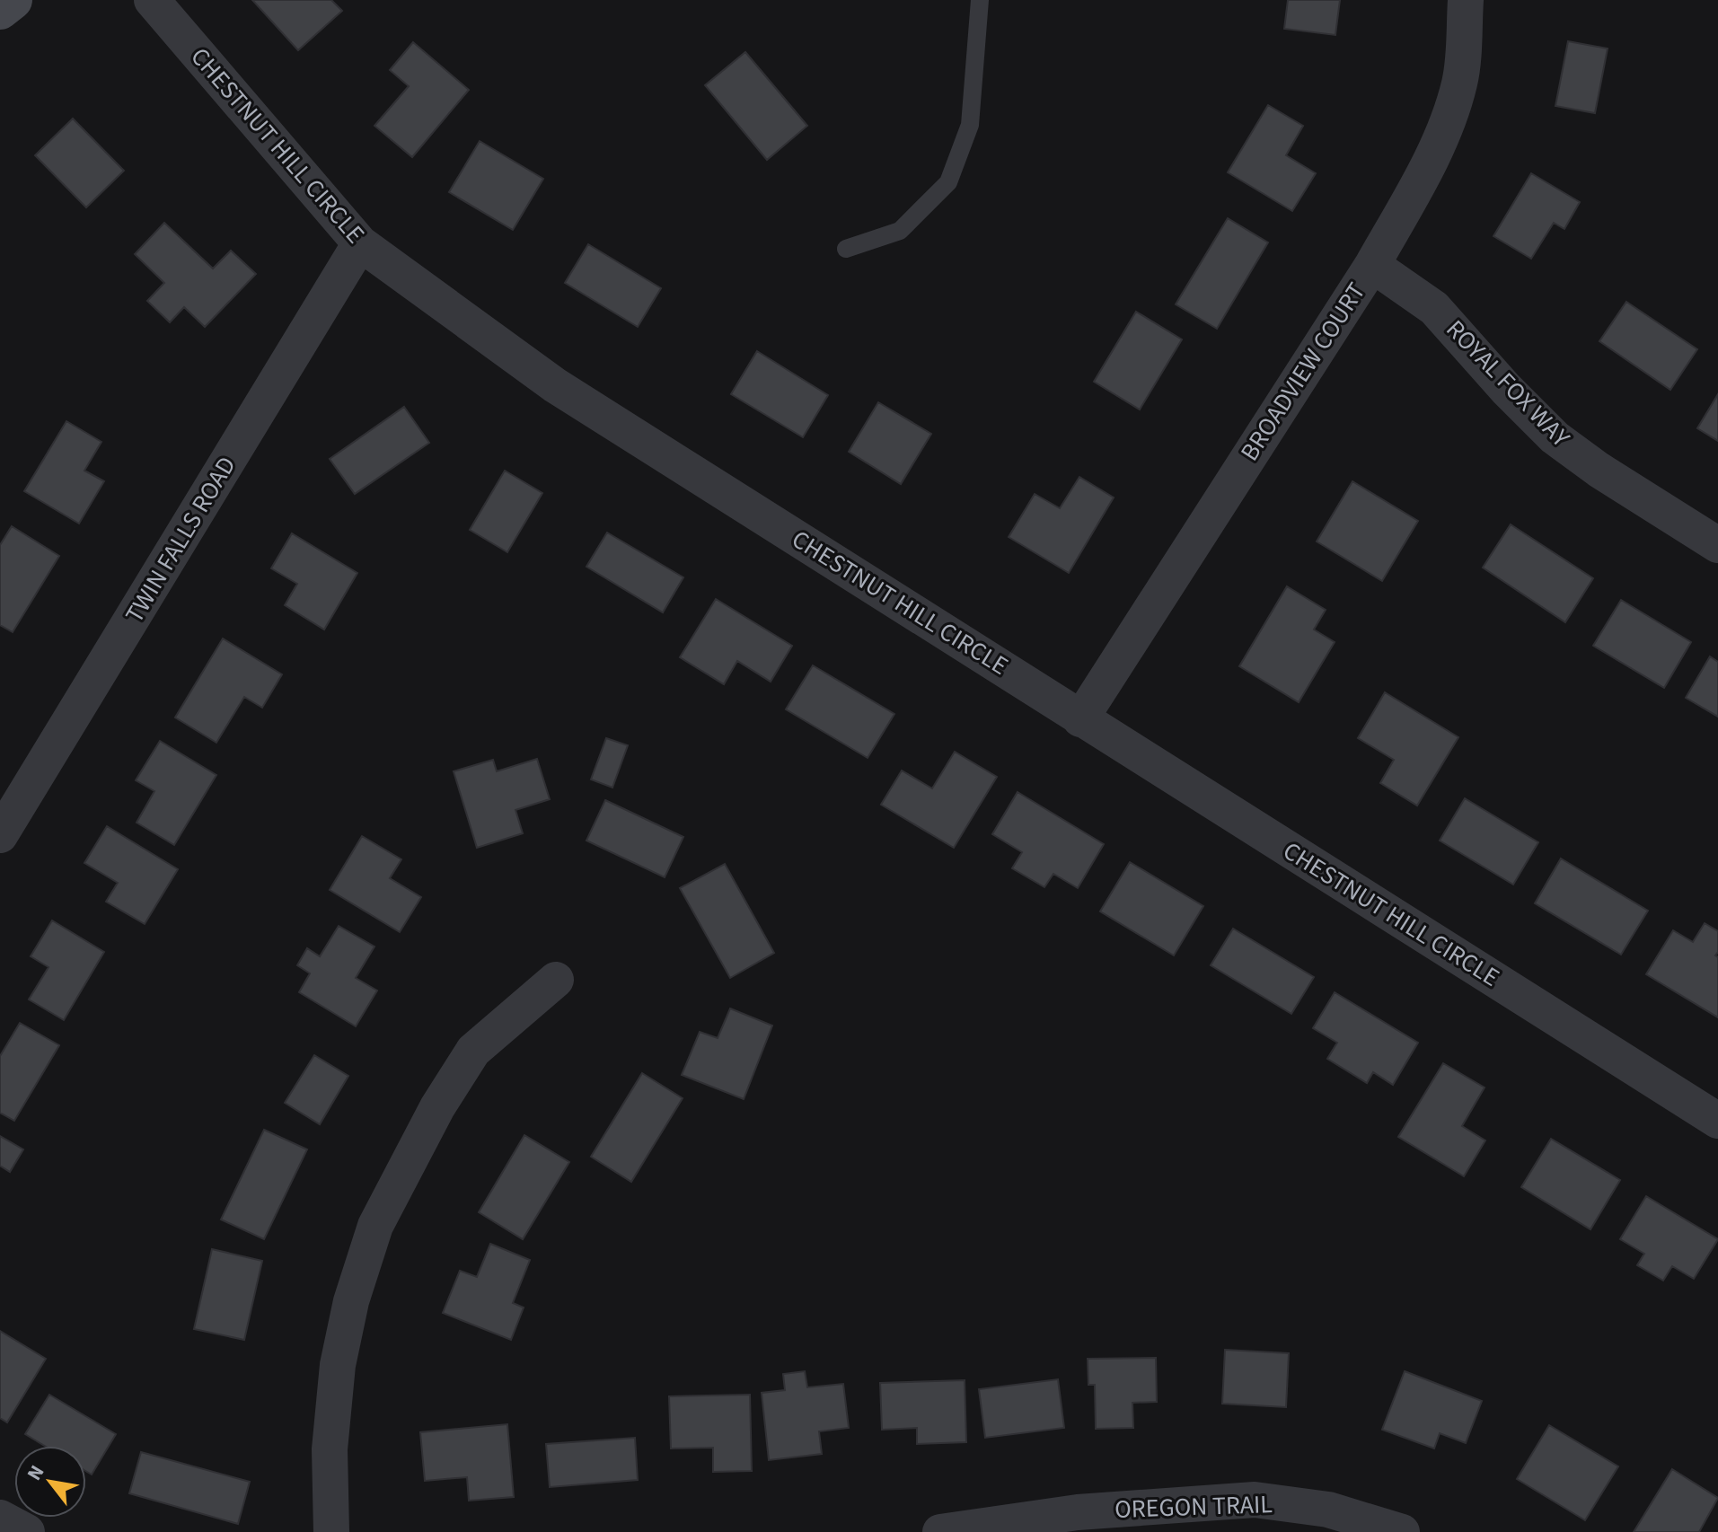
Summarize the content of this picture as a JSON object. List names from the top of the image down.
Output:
{
  "streets": {
    "street": [
      "CHESTNUT HILL CIRCLE",
      "BROADVIEW COURT",
      "ROYAL FOX WAY",
      "TWIN FALLS ROAD",
      "OREGON TRAIL"
    ]
  },
  "crossings": [
    ["CHESTNUT HILL CIRCLE", "BROADVIEW COURT"],
    ["CHESTNUT HILL CIRCLE", "TWIN FALLS ROAD"],
    ["BROADVIEW COURT", "ROYAL FOX WAY"]
  ],
  "north": "top left"
}
